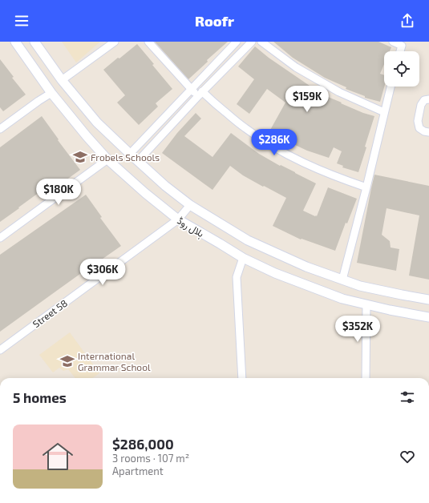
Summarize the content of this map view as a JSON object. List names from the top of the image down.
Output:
{
  "streets": {
    "street": ["ہلال روڈ", "Street 58"]
  },
  "crossings": [
    ["ہلال روڈ", "Street 58"]
  ],
  "places": {
    "school or university": ["Frobels Schools", "International Grammar School"]
  },
  "page": {
    "header": "Roofr",
    "price": [
      "$159K",
      "$286K",
      "$180K",
      "$306K",
      "$352K"
    ],
    "heading": "5 homes",
    "list": [
      {
        "name": "$286,000",
        "note": "3 rooms · 107 m² · Apartment"
      }
    ]
  }
}
